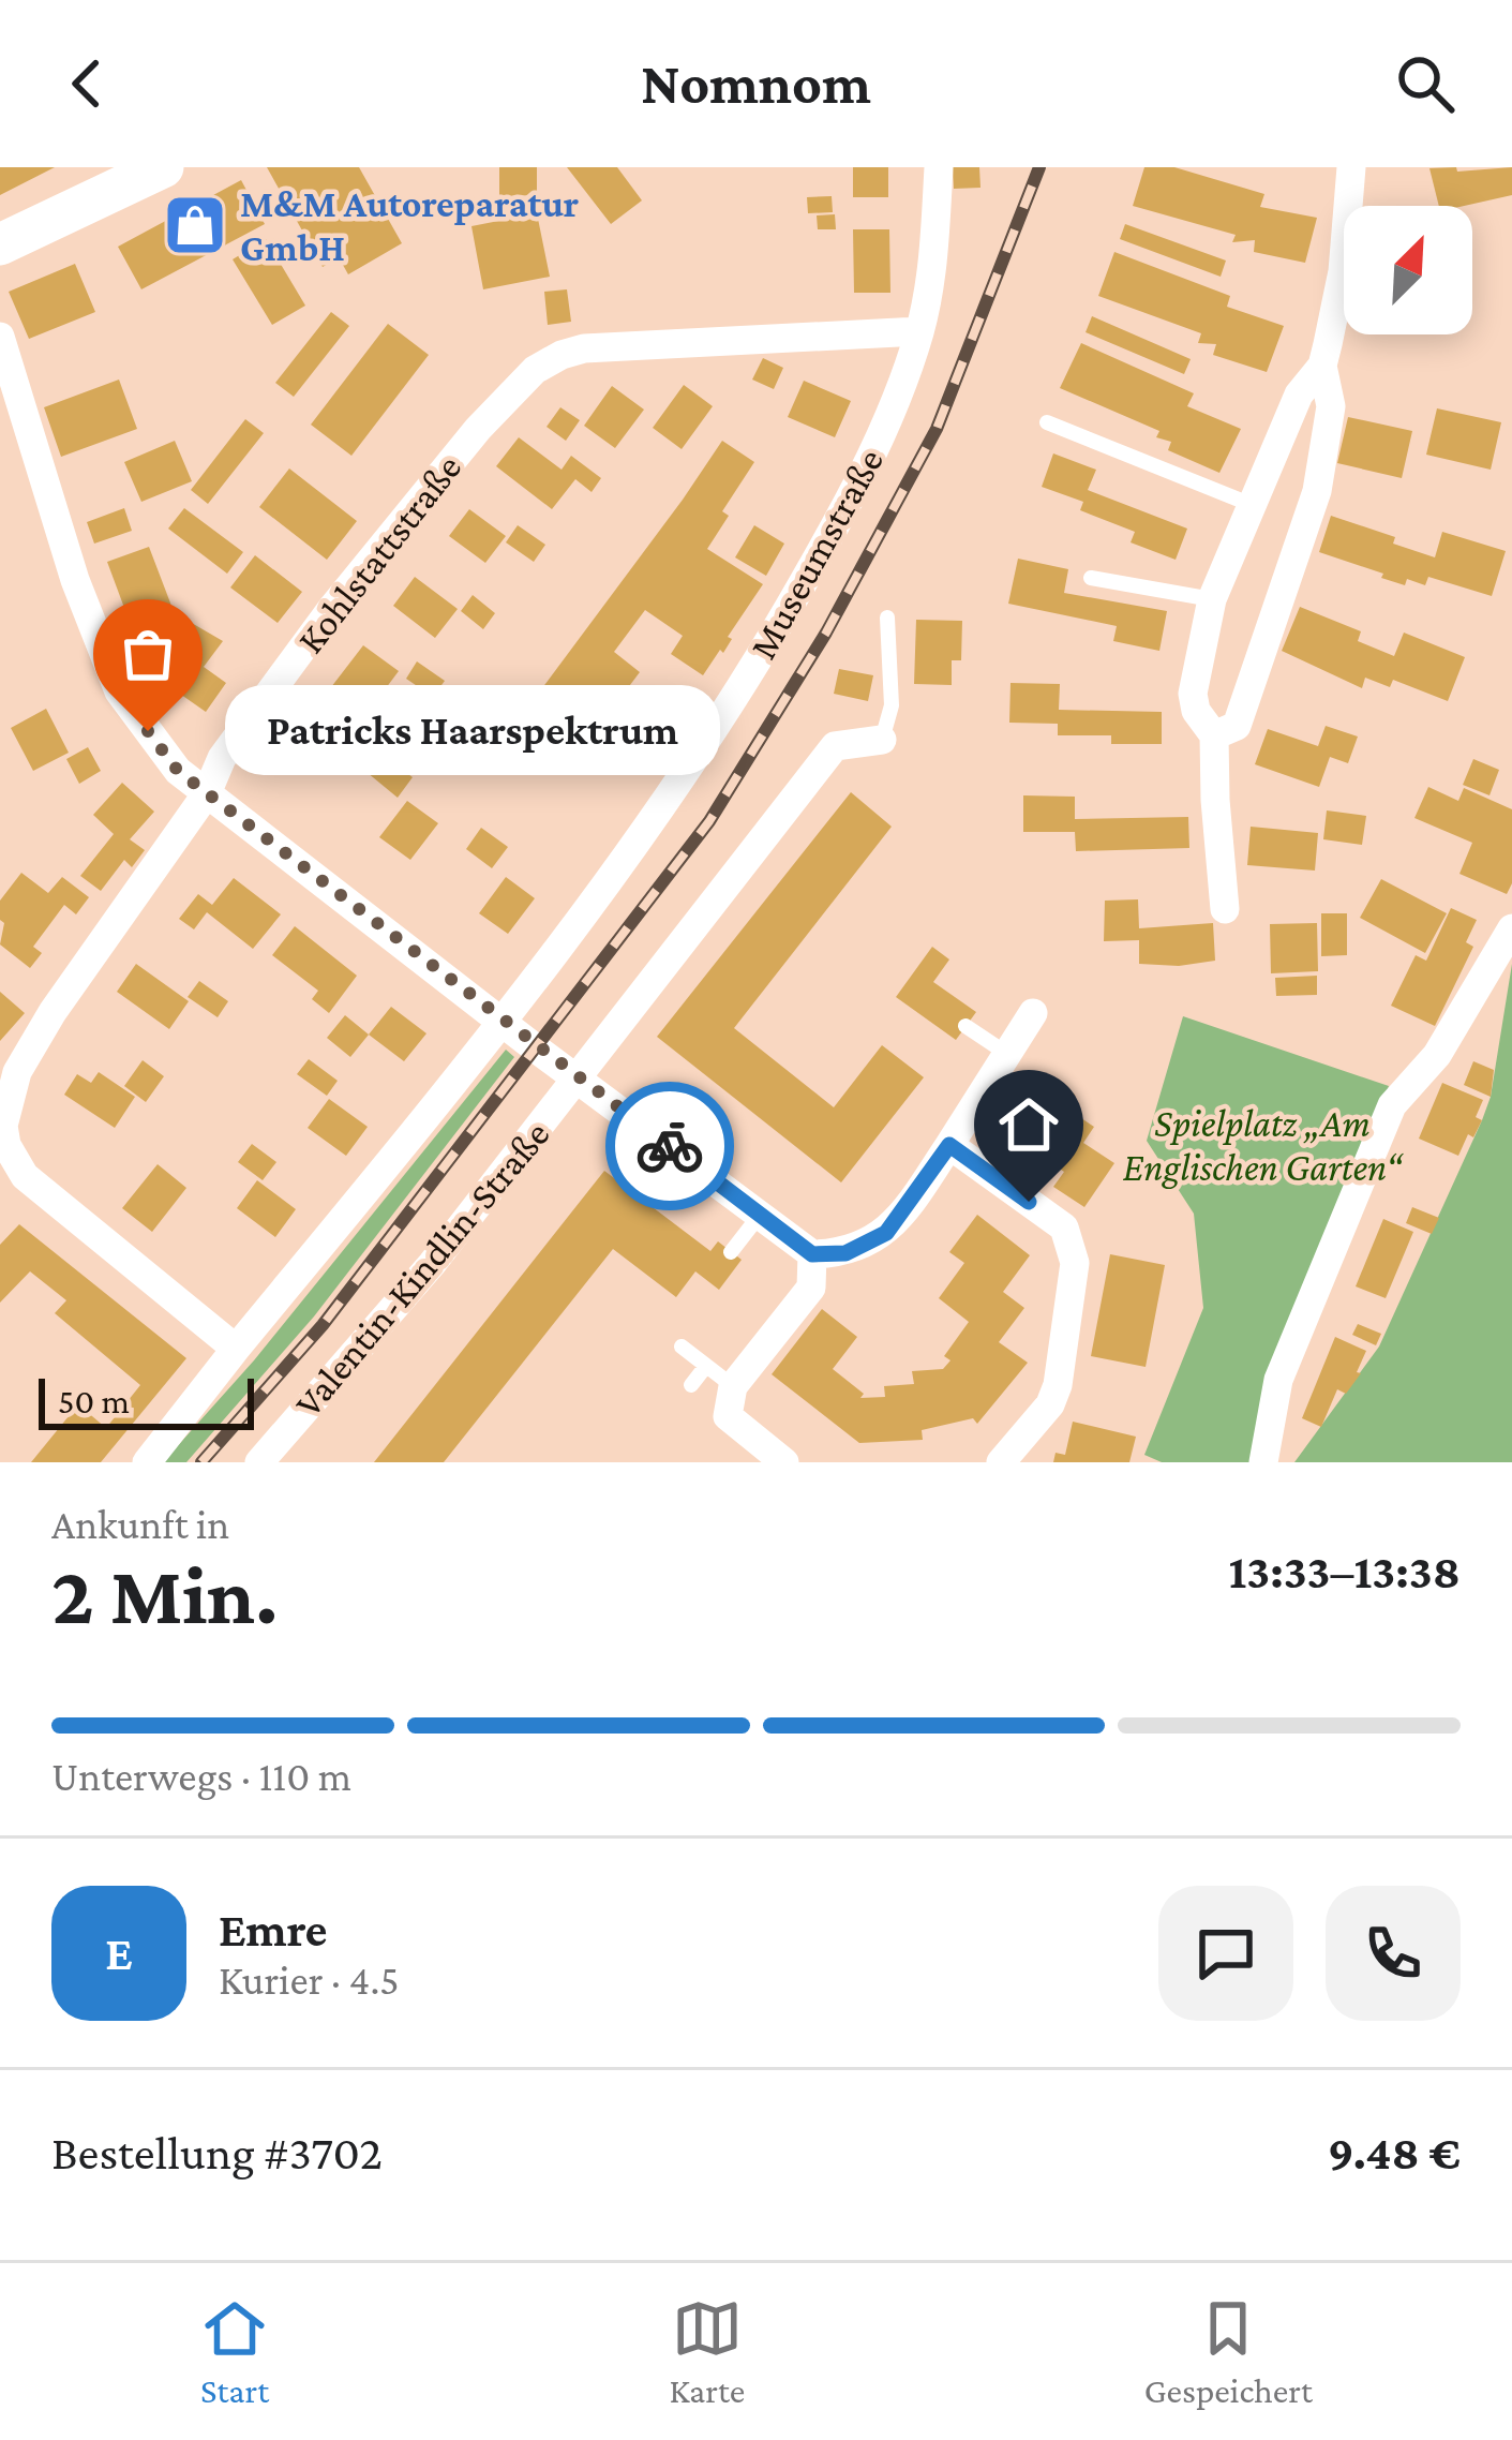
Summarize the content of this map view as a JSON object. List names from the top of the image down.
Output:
{
  "streets": {
    "street": ["Kohlstattstraße", "Museumstraße", "Valentin-Kindlin-Straße"]
  },
  "crossings": [
    ["Kohlstattstraße", "Museumstraße"]
  ],
  "parks": ["Spielplatz „Am Englischen Garten“"],
  "places": {
    "shop": ["M&M Autoreparatur GmbH"],
    "other": ["Patricks Haarspektrum"]
  },
  "scale_bar": "50 m",
  "north": "top right",
  "page": {
    "header": "Nomnom",
    "bubble": "Patricks Haarspektrum",
    "scale": "50 m",
    "heading": ["2 Min.", "Ankunft in", "13:33–13:38"],
    "panel": [
      "Emre",
      "Kurier · 4.5",
      "Bestellung #3702",
      "9.48 €"
    ],
    "bar": "Unterwegs · 110 m",
    "round": "E",
    "tabs": ["Start", "Karte", "Gespeichert"]
  }
}
